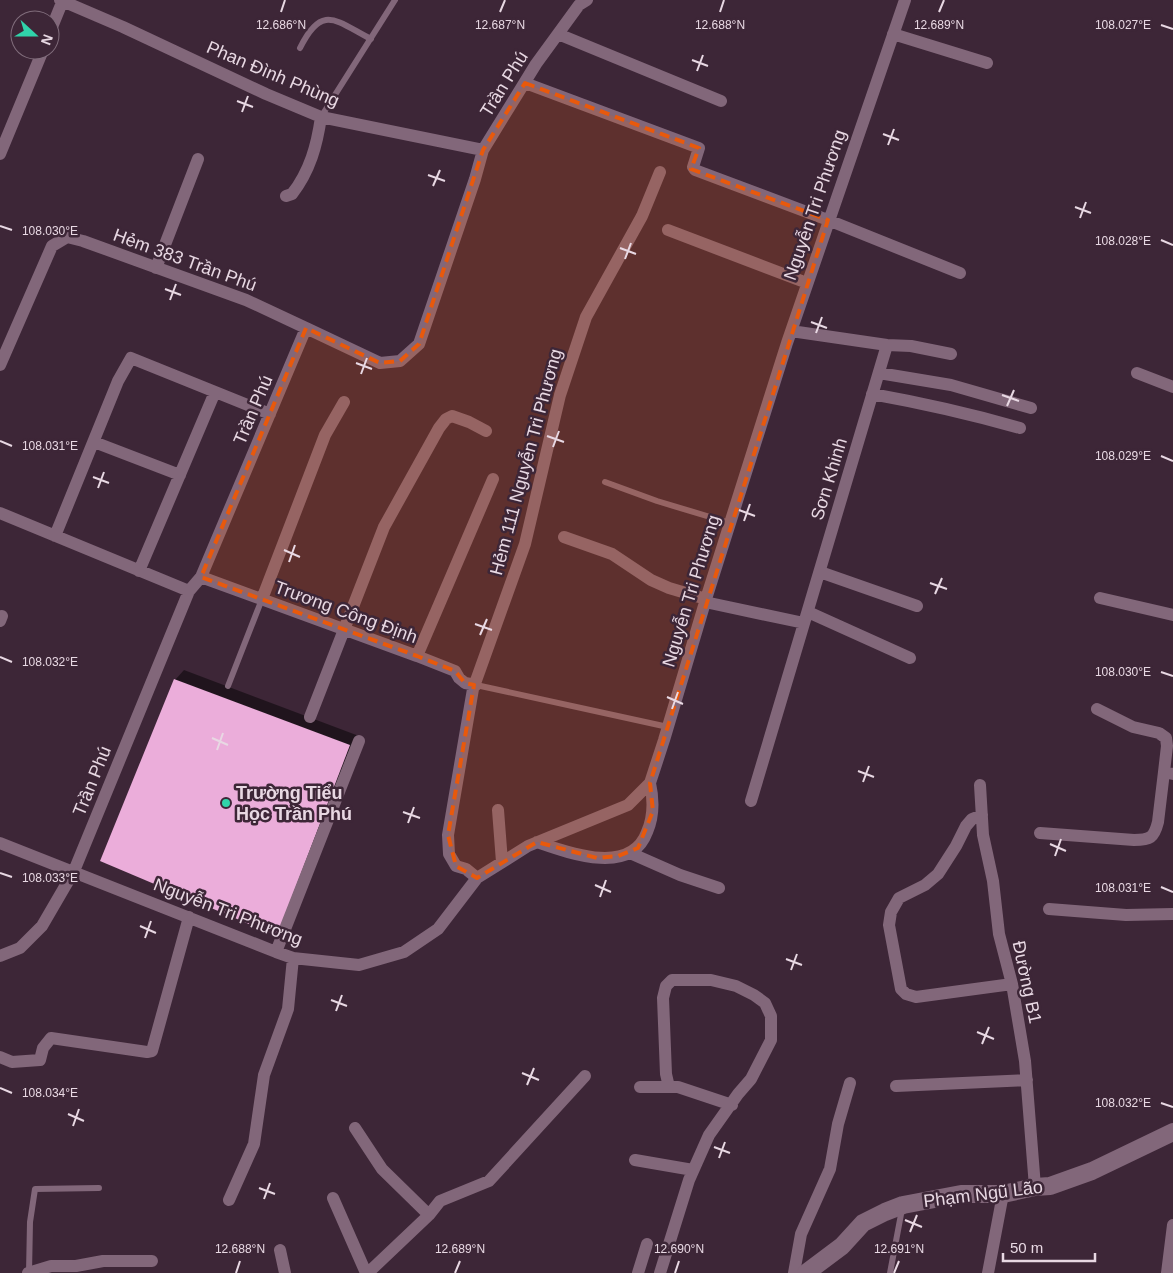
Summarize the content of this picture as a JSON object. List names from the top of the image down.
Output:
{
  "streets": {
    "street": [
      "Phan Đình Phùng",
      "Trần Phú",
      "Nguyễn Tri Phương",
      "Hẻm 383 Trần Phú",
      "Hẻm 111 Nguyễn Tri Phương",
      "Sơn Khinh",
      "Trương Công Định",
      "Đường B1",
      "Phạm Ngũ Lão"
    ]
  },
  "crossings": [
    ["Phan Đình Phùng", "Trần Phú"],
    ["Trần Phú", "Nguyễn Tri Phương"],
    ["Trần Phú", "Hẻm 383 Trần Phú"],
    ["Trần Phú", "Trương Công Định"],
    ["Nguyễn Tri Phương", "Hẻm 111 Nguyễn Tri Phương"],
    ["Hẻm 111 Nguyễn Tri Phương", "Trương Công Định"],
    ["Đường B1", "Phạm Ngũ Lão"]
  ],
  "places": ["Trường Tiểu Học Trần Phú"],
  "scale_bar": "50 m",
  "north": "right",
  "coordinates": [
    "12.686°N",
    "12.687°N",
    "12.688°N",
    "12.689°N",
    "108.027°E",
    "108.030°E",
    "108.028°E",
    "108.031°E",
    "108.029°E",
    "108.032°E",
    "108.033°E",
    "108.034°E",
    "12.690°N",
    "12.691°N"
  ]
}
